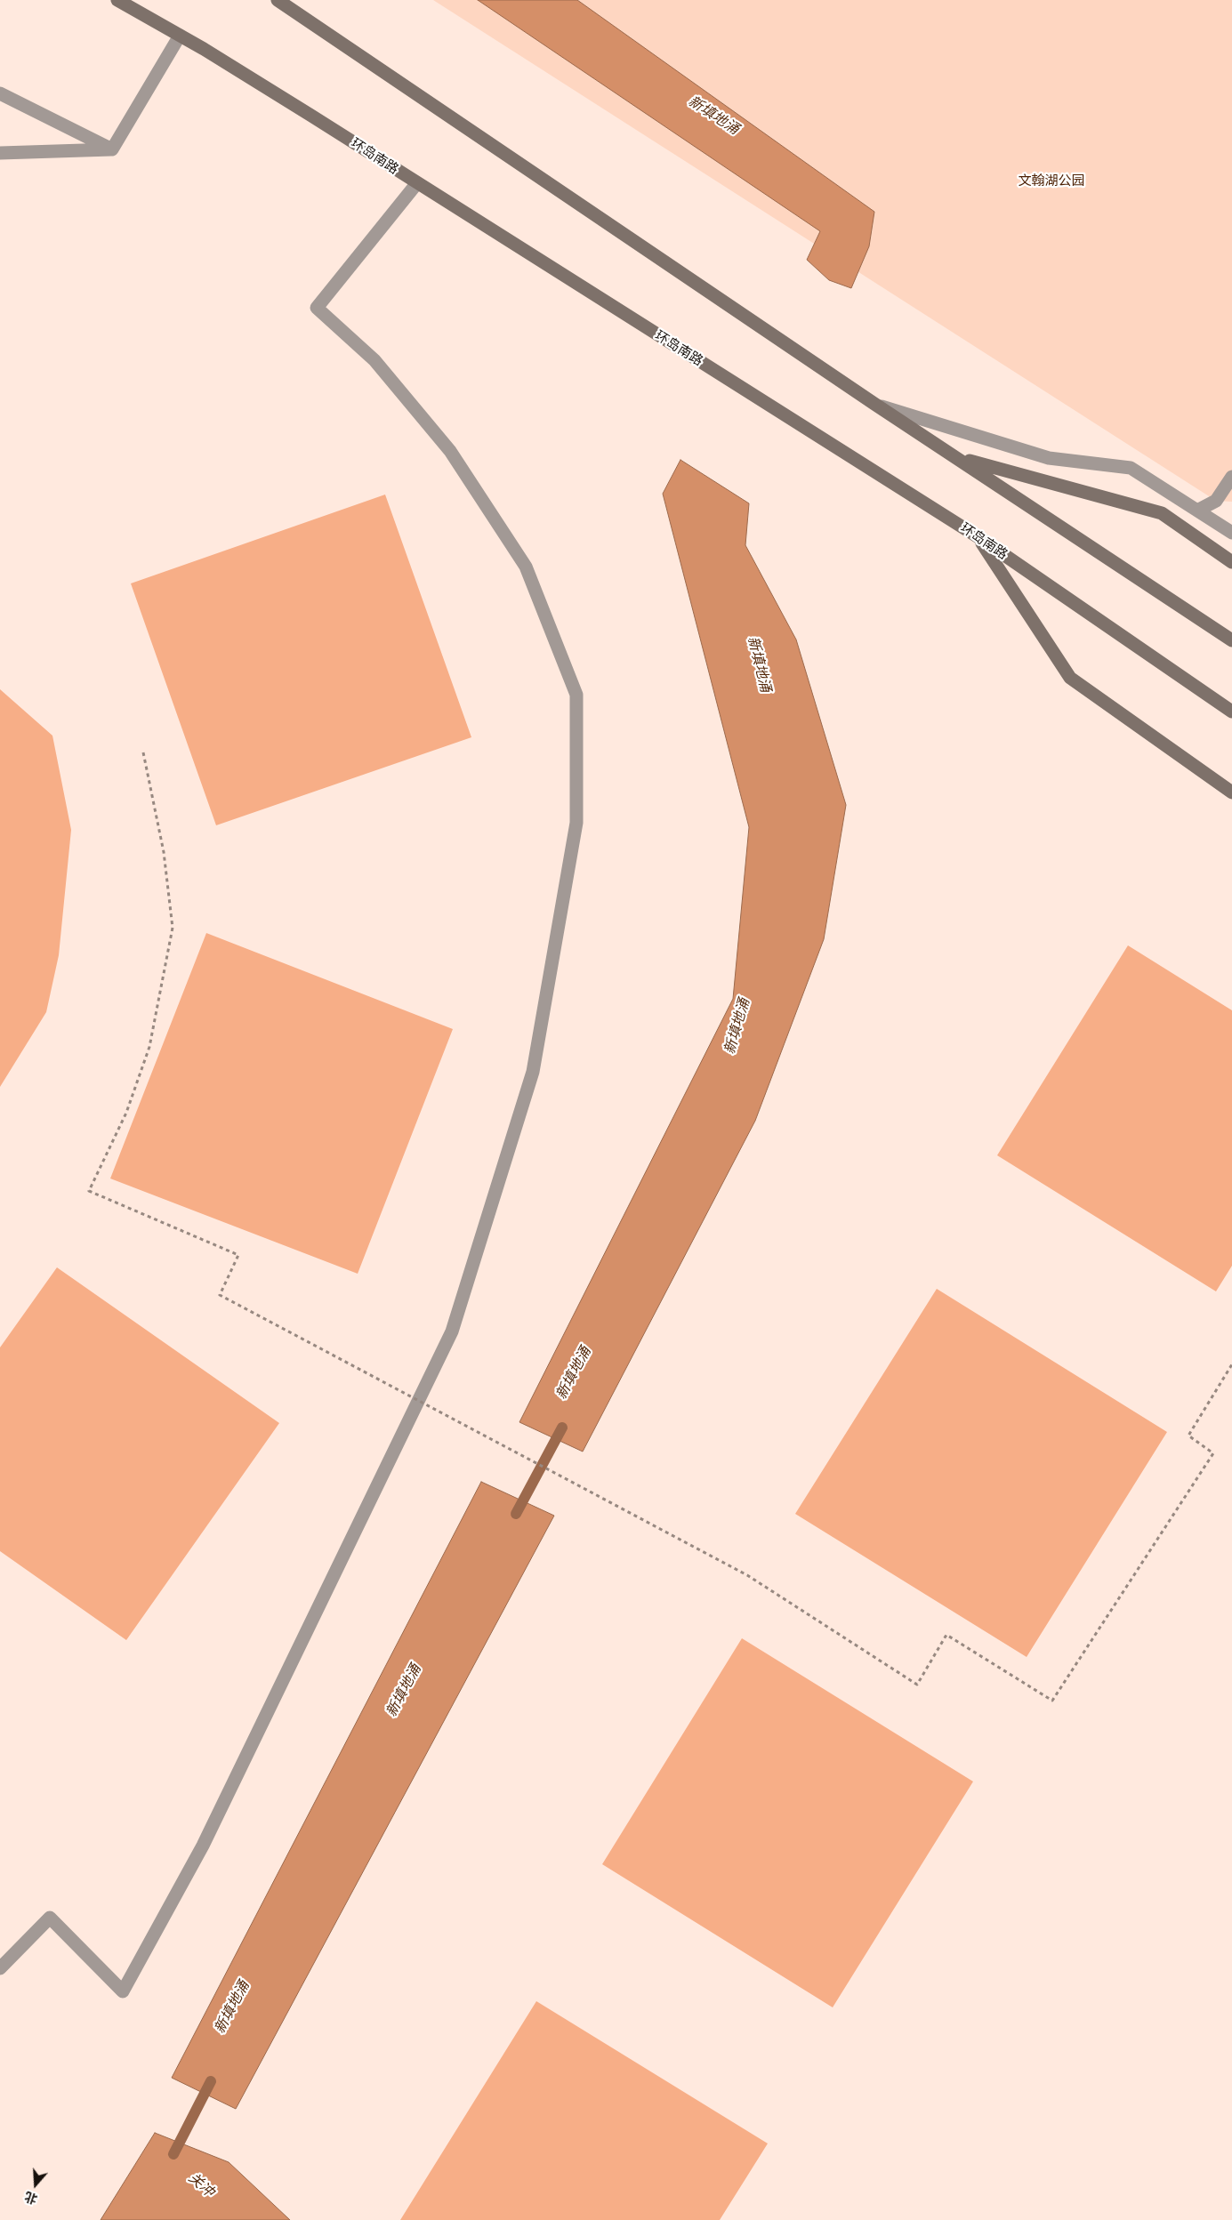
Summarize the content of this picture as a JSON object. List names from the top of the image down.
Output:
{
  "streets": {
    "main road": ["环岛南路"]
  },
  "water": ["新填地涌", "关冲"],
  "parks": ["文翰湖公园"],
  "north": "bottom"
}
